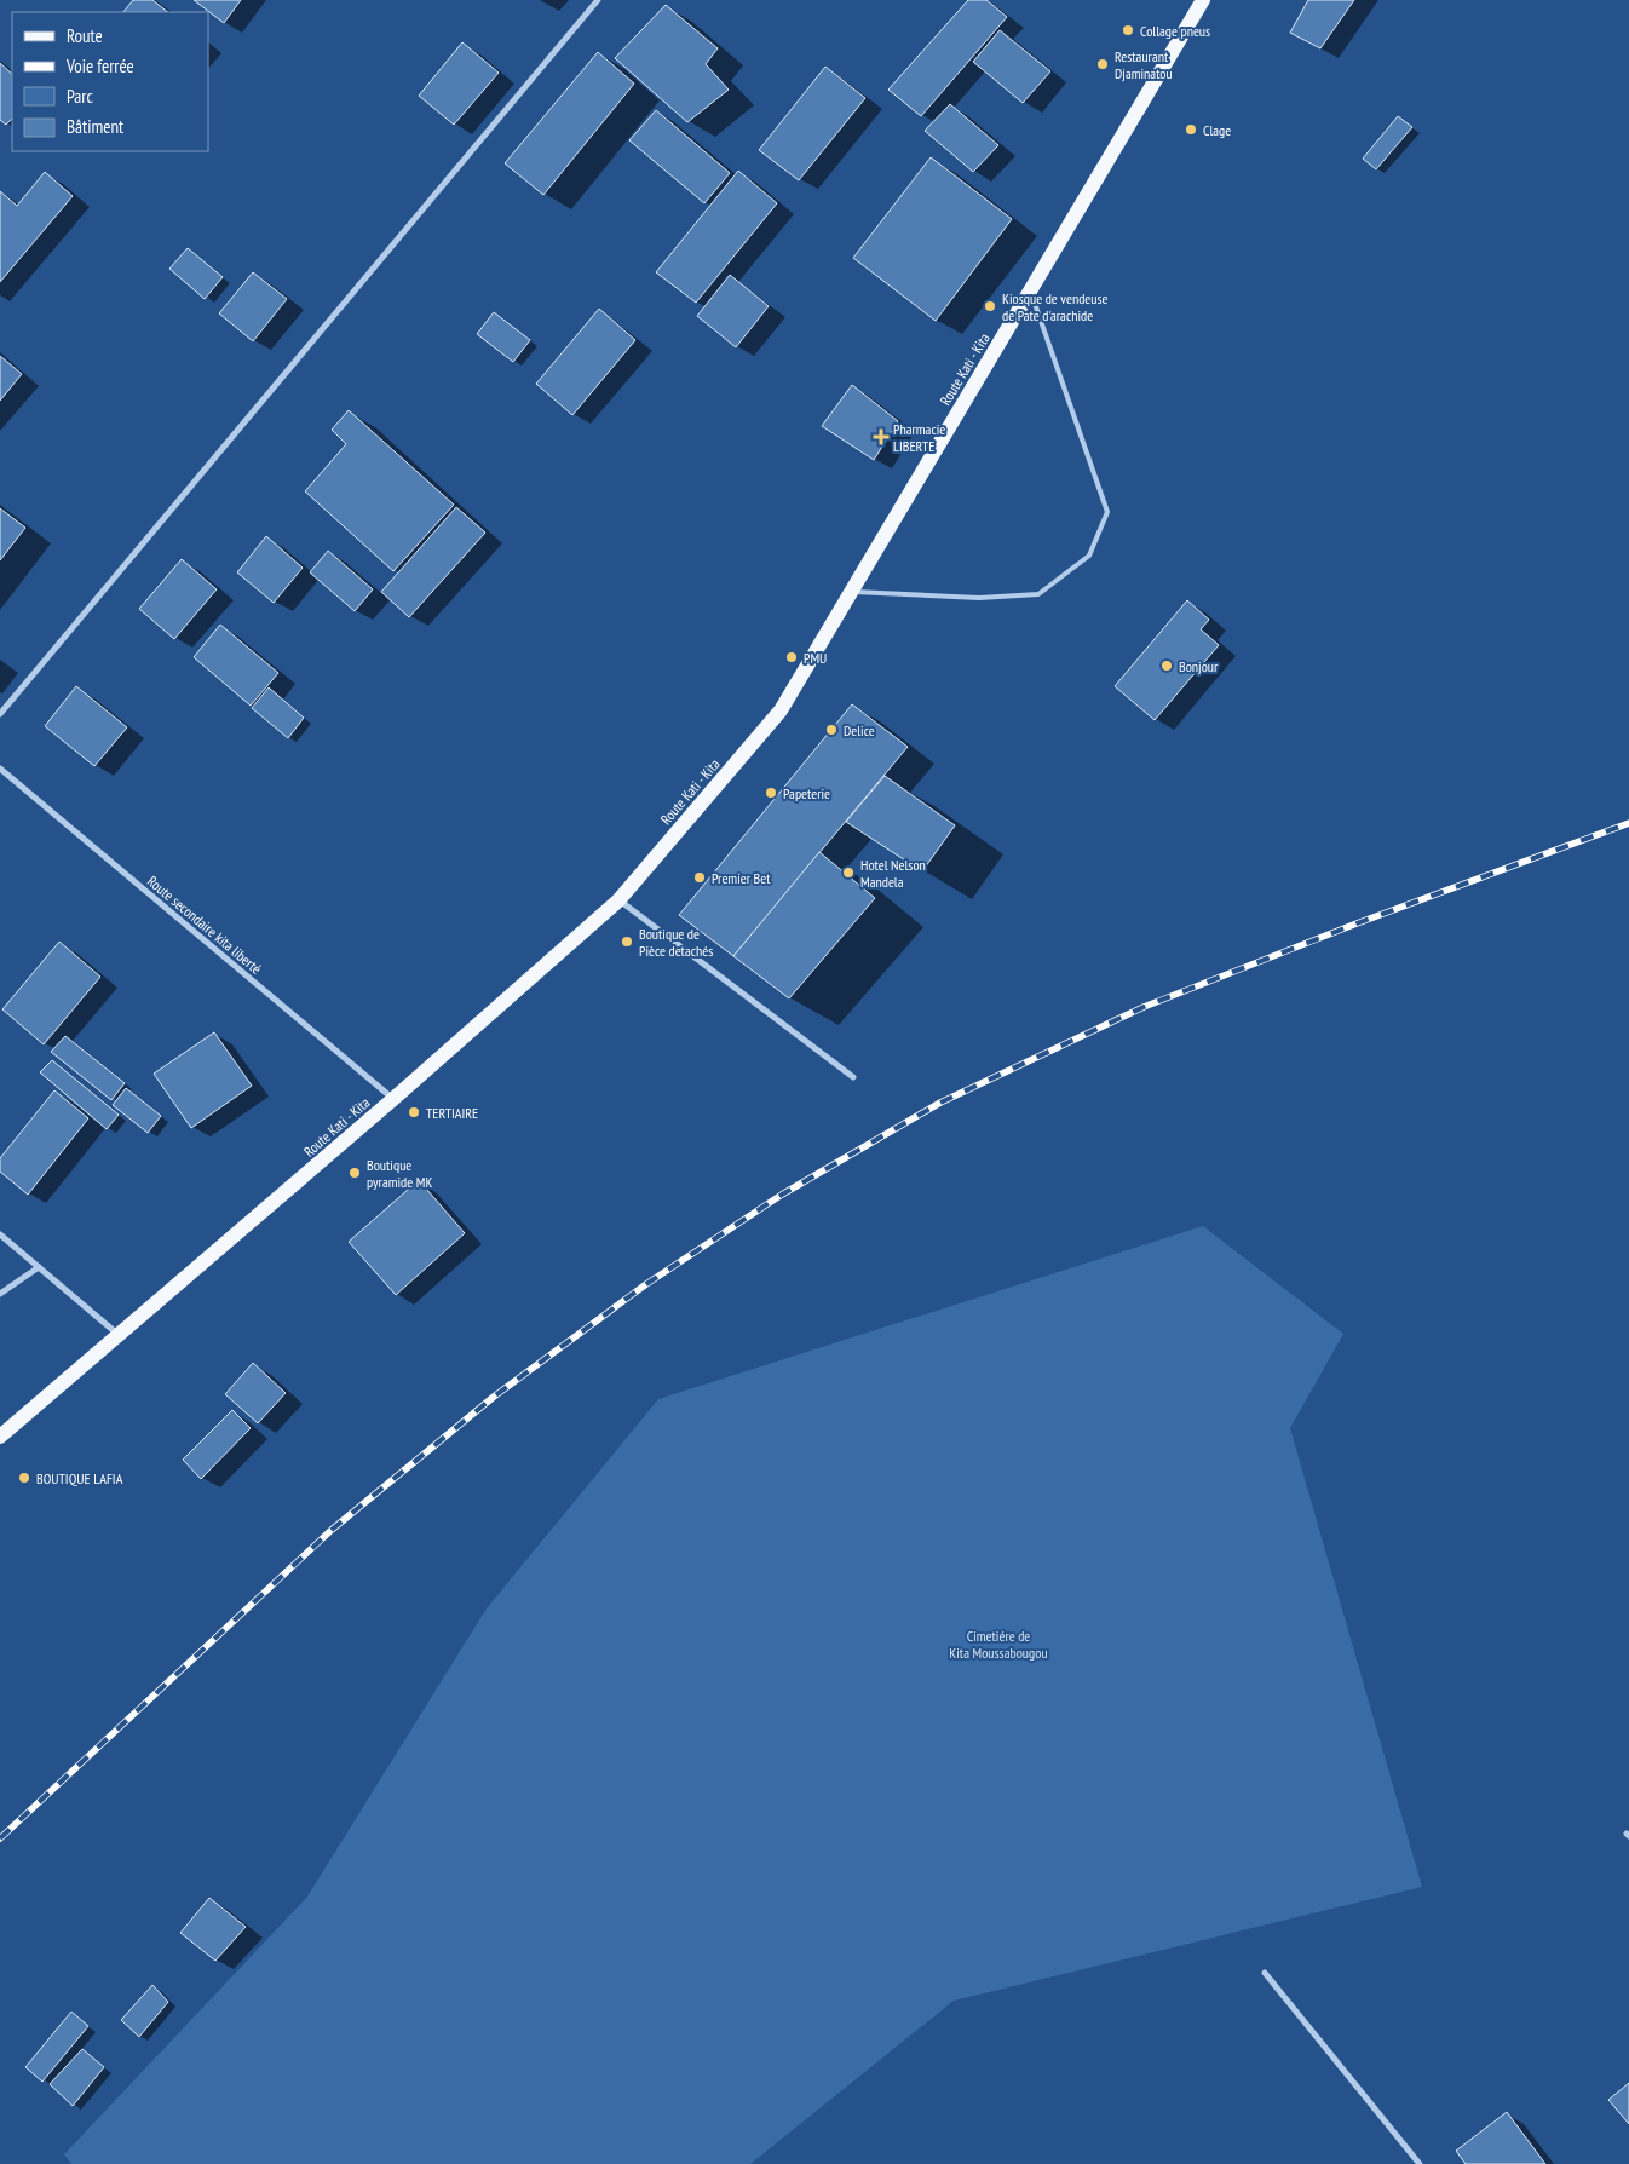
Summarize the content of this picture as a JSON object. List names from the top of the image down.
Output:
{
  "streets": {
    "main road": ["Route Kati - Kita"],
    "street": ["Route secondaire kita liberté"]
  },
  "crossings": [
    ["Route Kati - Kita", "Route secondaire kita liberté"]
  ],
  "parks": ["Cimetiére de Kita Moussabougou"],
  "places": {
    "other": [
      "Collage pneus",
      "Restaurant Djaminatou",
      "Clage",
      "Kiosque de vendeuse de Pate d'arachide",
      "PMU",
      "Bonjour",
      "Delice",
      "Papeterie",
      "Hotel Nelson Mandela",
      "Premier Bet",
      "Boutique de Pièce detachés",
      "TERTIAIRE",
      "Boutique pyramide MK",
      "BOUTIQUE LAFIA"
    ],
    "health": ["Pharmacie LIBERTE"]
  },
  "legend": [
    "Route",
    "Voie ferrée",
    "Parc",
    "Bâtiment"
  ]
}
